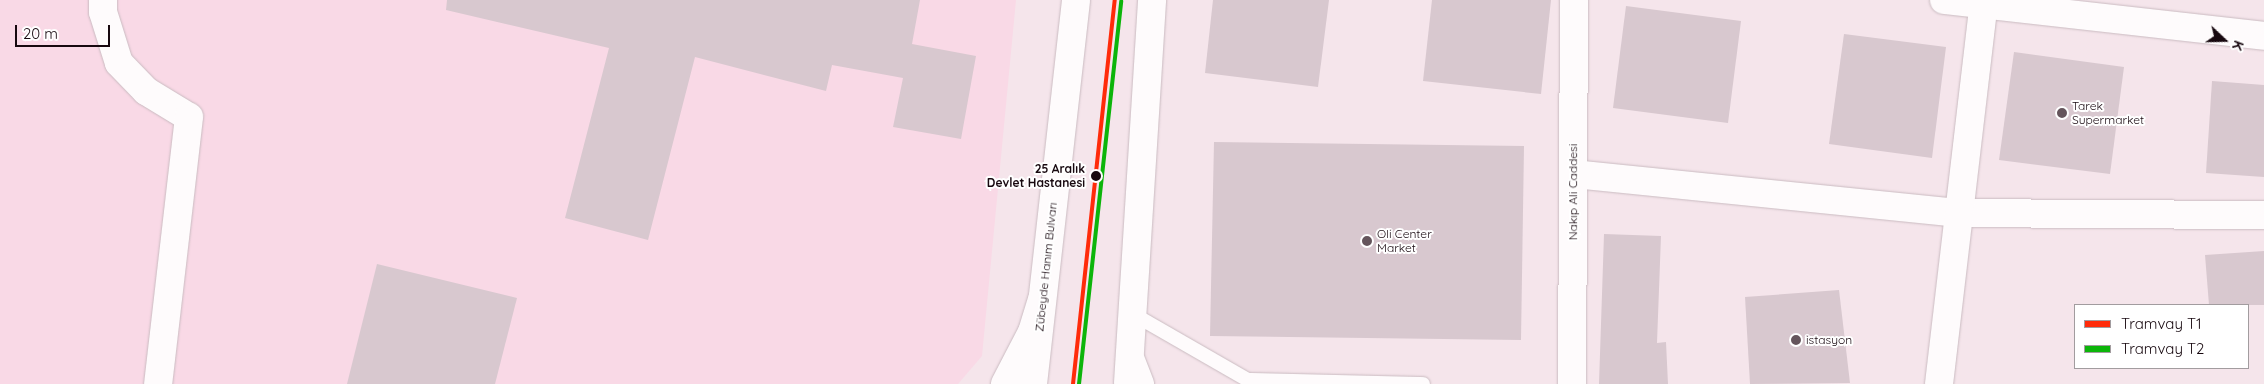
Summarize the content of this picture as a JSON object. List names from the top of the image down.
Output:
{
  "streets": {
    "street": ["Nakıp Ali Caddesi", "Zübeyde Hanım Bulvarı"]
  },
  "places": [
    "Tarek Supermarket",
    "25 Aralık Devlet Hastanesi",
    "Oli Center Market",
    "istasyon"
  ],
  "lines": ["tram line T1", "tram line T2"],
  "legend": ["Tramvay T1", "Tramvay T2"],
  "scale_bar": "20 m",
  "north": "right"
}
